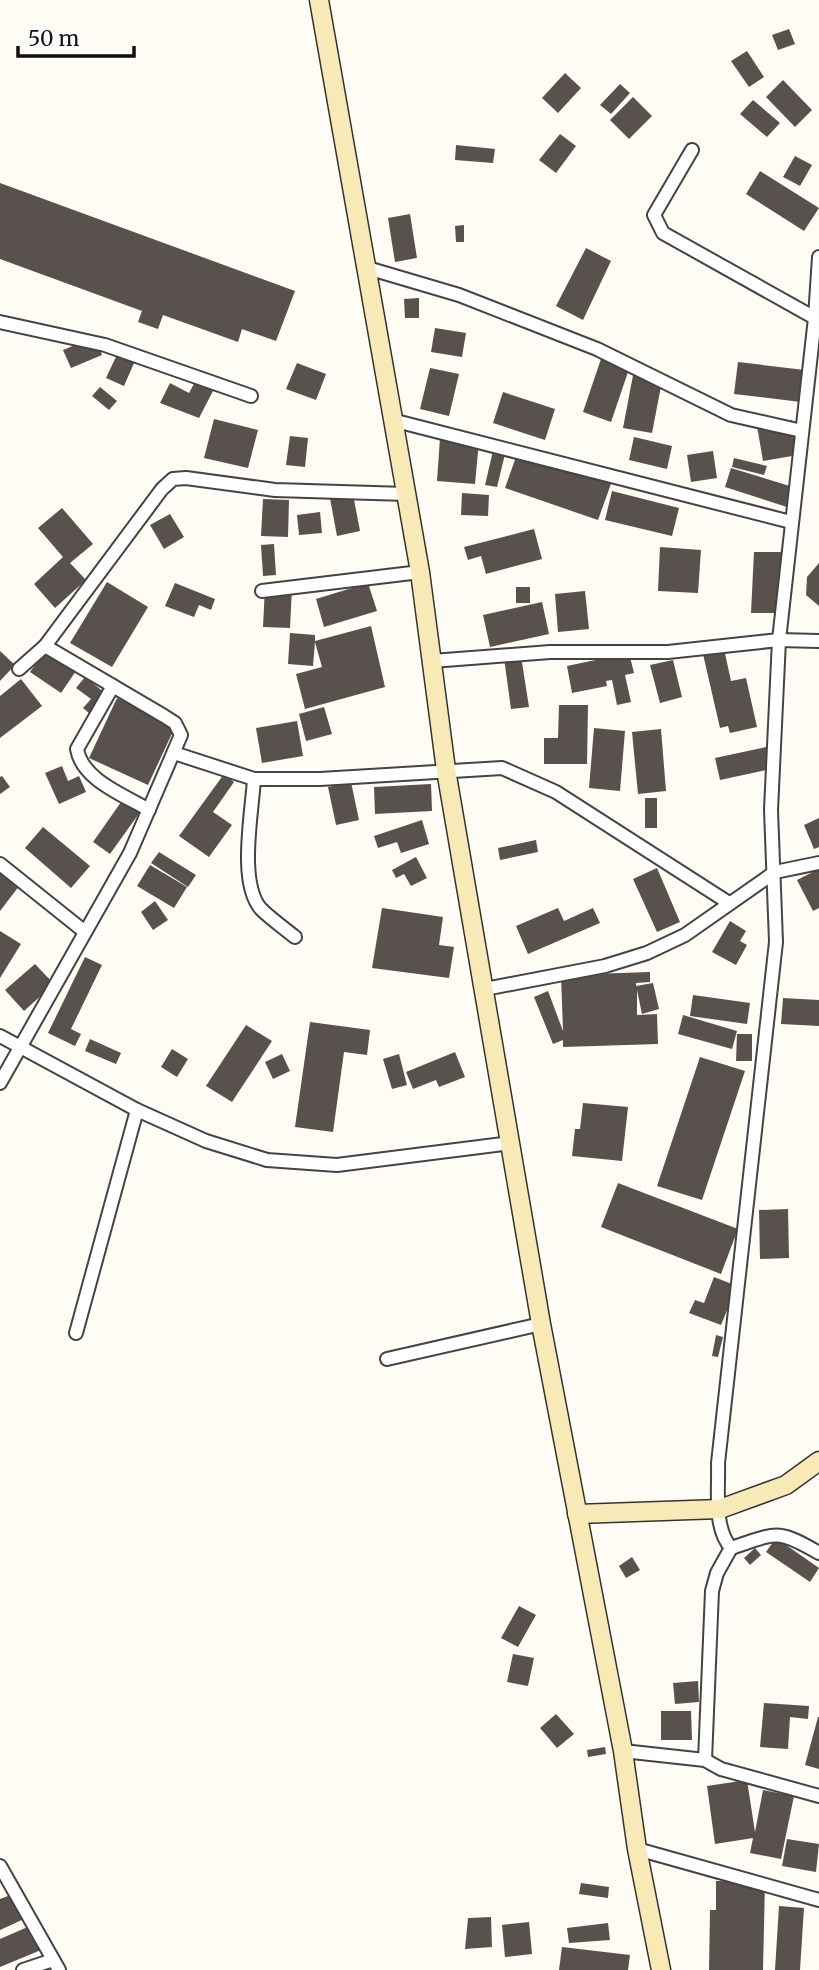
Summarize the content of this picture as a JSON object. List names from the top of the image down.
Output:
{
  "scale_bar": "50 m"
}
